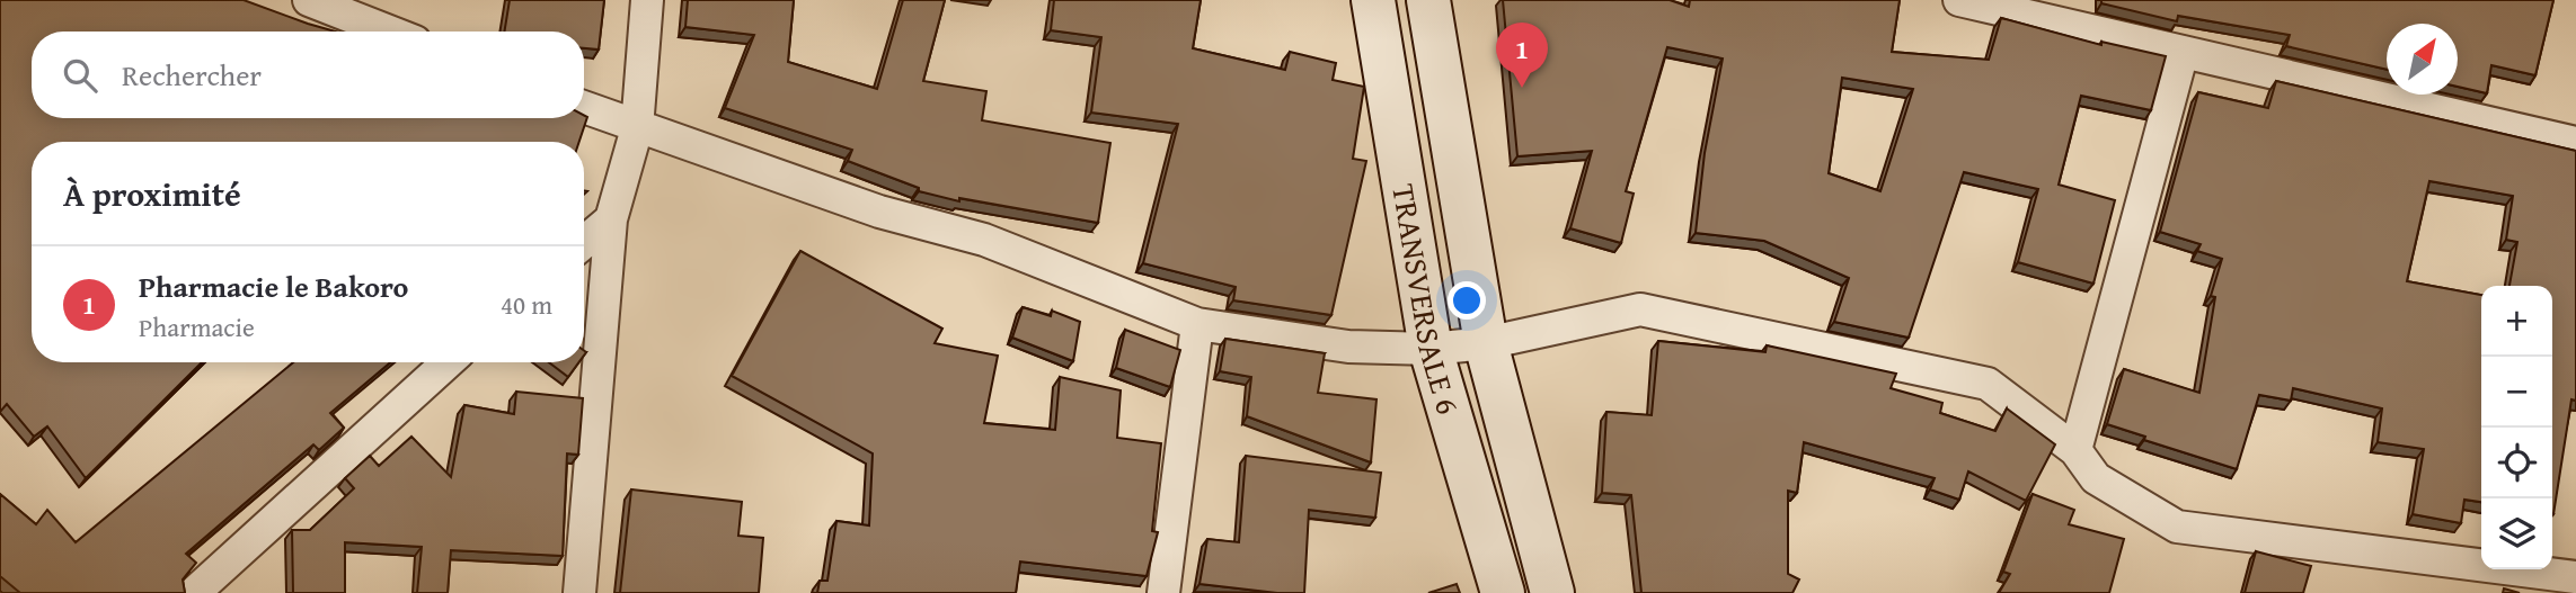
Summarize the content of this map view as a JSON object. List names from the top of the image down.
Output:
{
  "streets": {
    "main road": ["TRANSVERSALE 6"]
  },
  "north": "top right",
  "page": {
    "pins": "1",
    "search": "Rechercher",
    "heading": "À proximité",
    "list": [
      {
        "mark": "1",
        "name": "Pharmacie le Bakoro",
        "note": "Pharmacie",
        "value": "40 m"
      }
    ],
    "map_buttons": ["+", "−"]
  }
}
